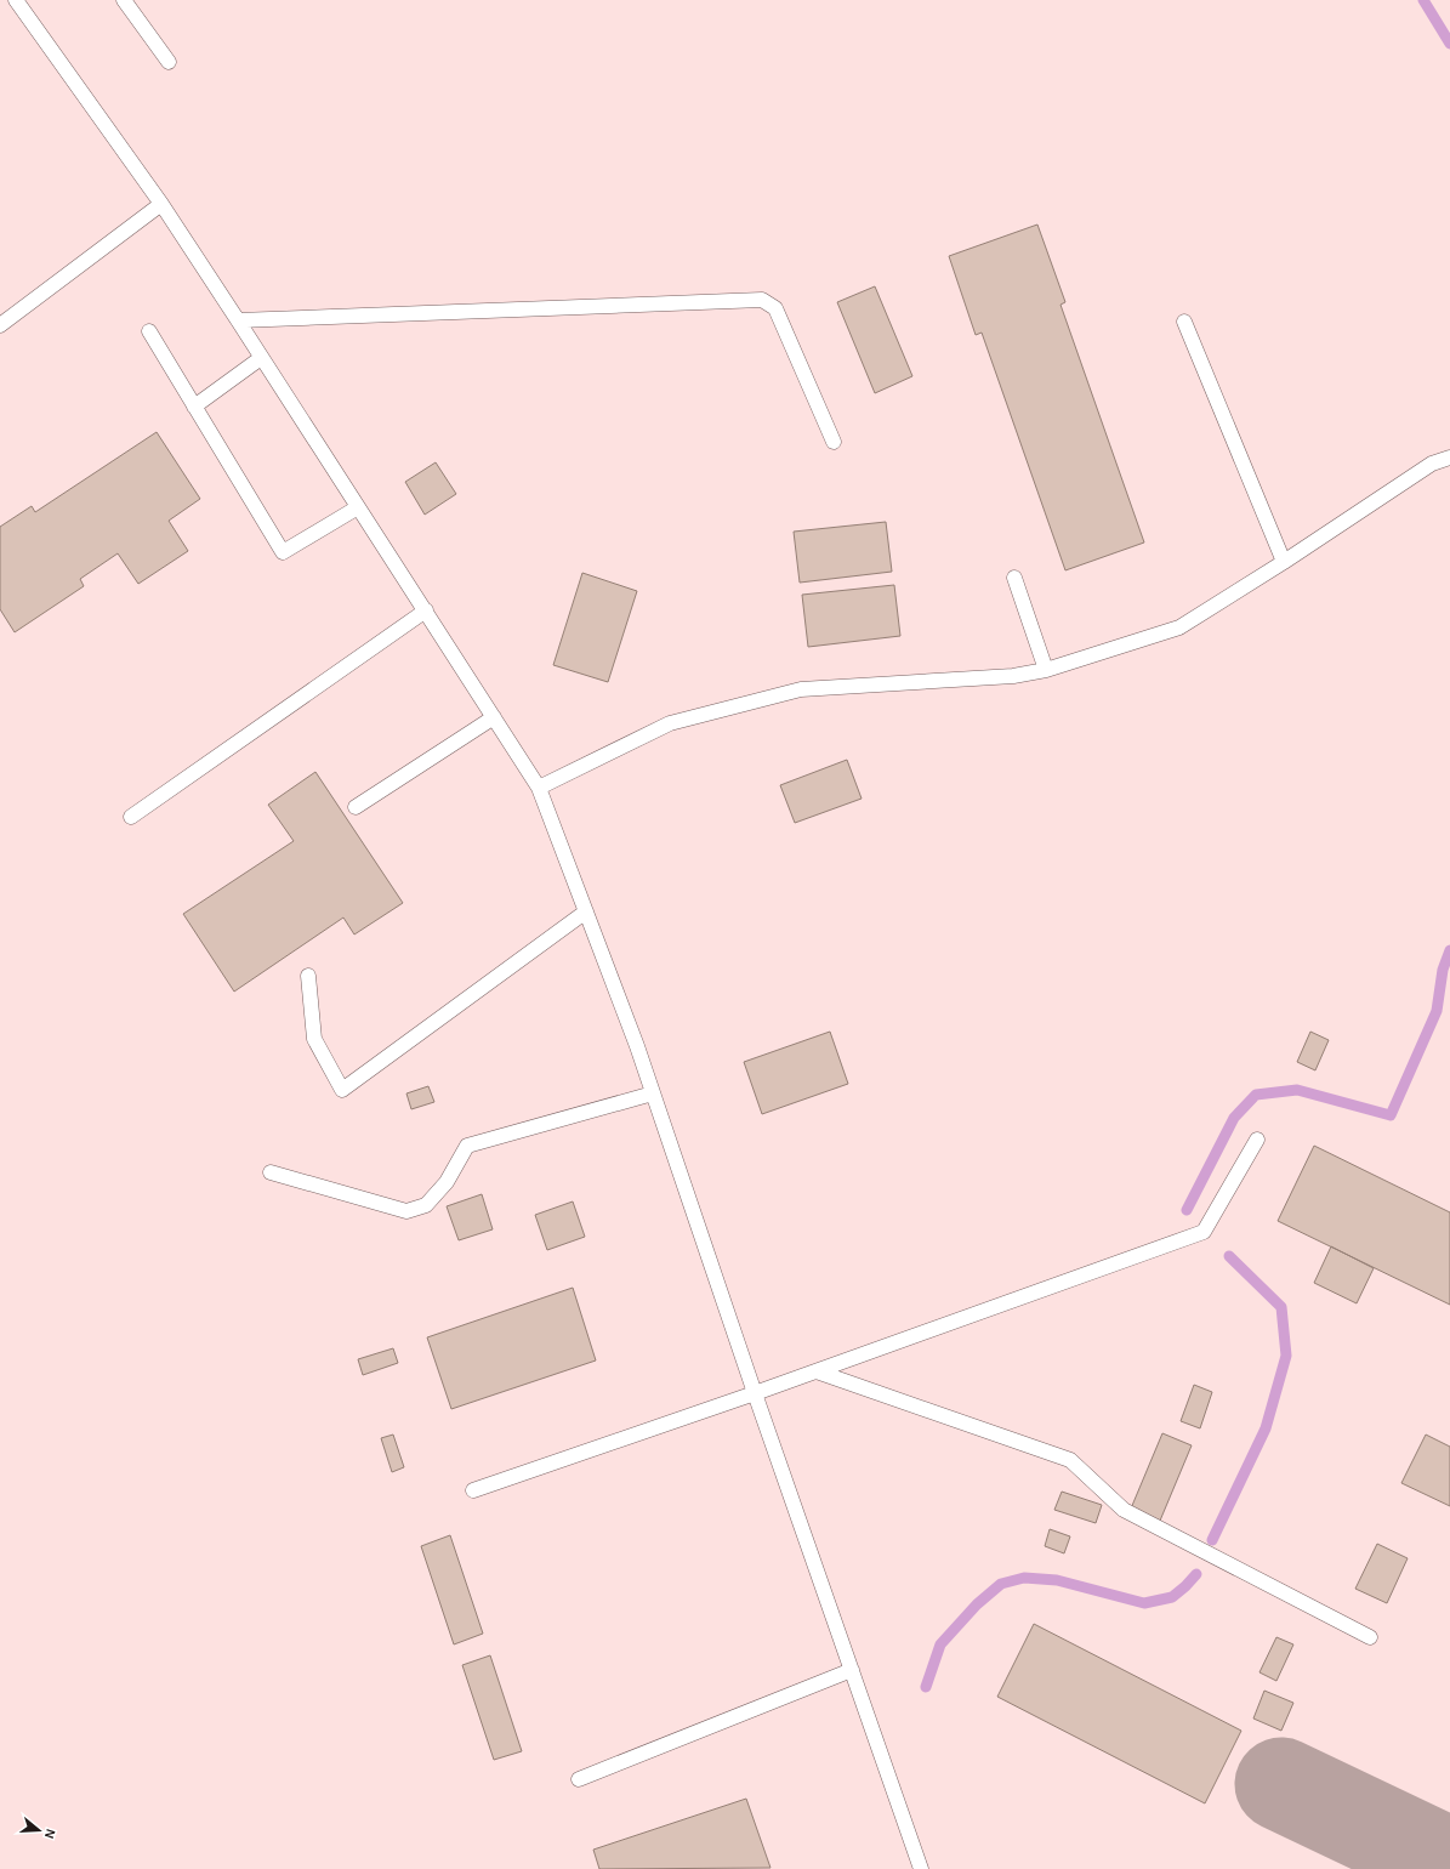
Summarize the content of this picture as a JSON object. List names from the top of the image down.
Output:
{
  "north": "right"
}
